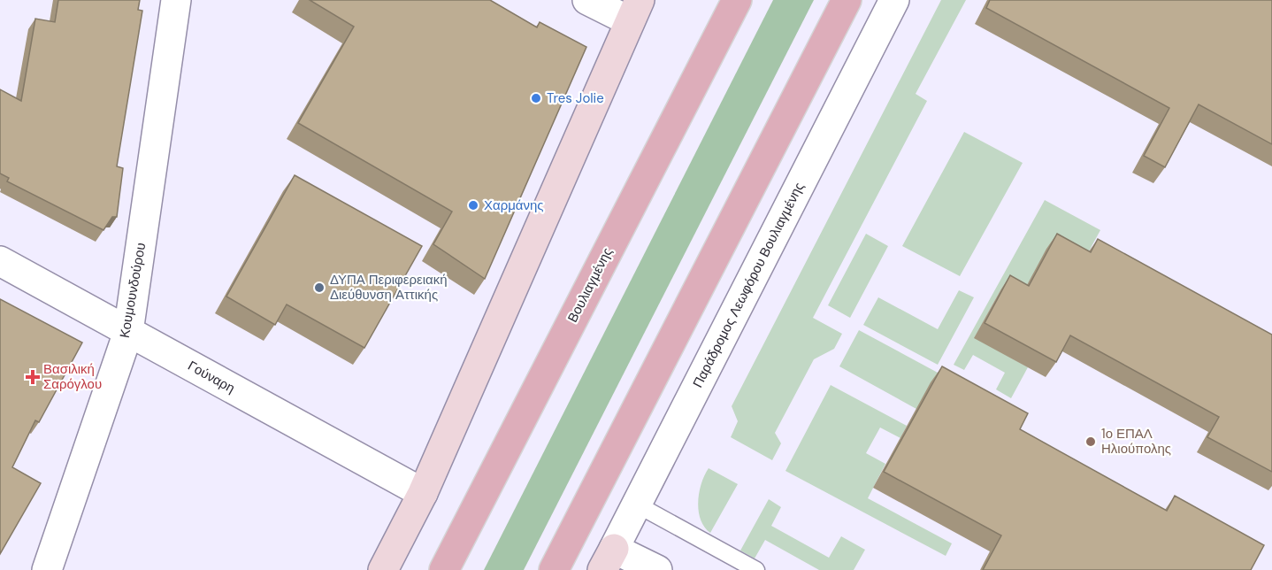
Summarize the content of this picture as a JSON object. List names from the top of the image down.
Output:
{
  "streets": {
    "main road": ["Βουλιαγμένης"],
    "street": ["Παράδρομος Λεωφόρου Βουλιαγμένης", "Κουμουνδούρου", "Γούναρη"]
  },
  "crossings": [
    ["Κουμουνδούρου", "Γούναρη"]
  ],
  "places": {
    "other": [
      "Tres Jolie",
      "Χαρμάνης",
      "ΔΥΠΑ Περιφερειακή Διεύθυνση Αττικής",
      "1ο ΕΠΑΛ Ηλιούπολης"
    ],
    "health": ["Βασιλική Σαρόγλου"]
  }
}
